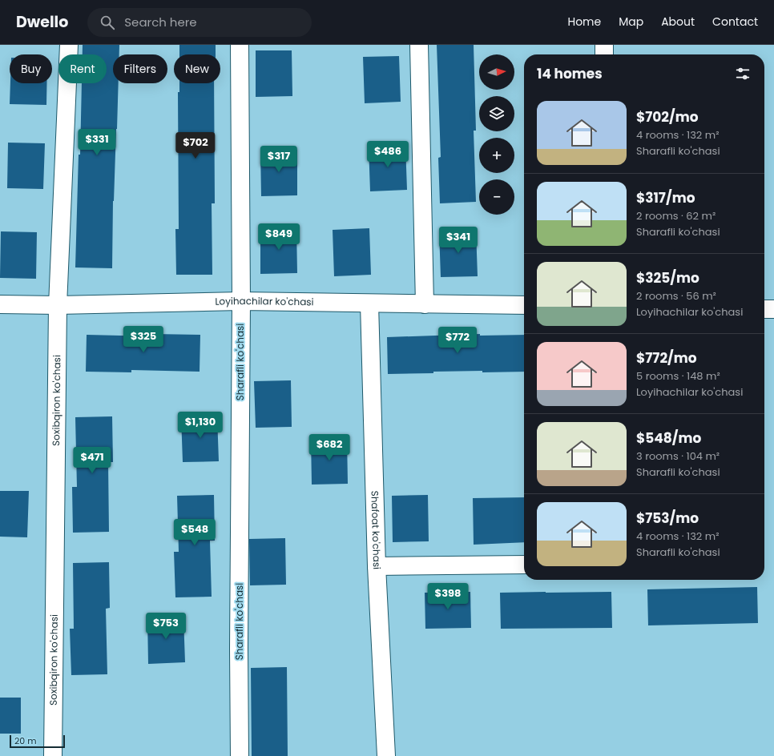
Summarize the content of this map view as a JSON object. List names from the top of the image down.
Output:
{
  "streets": {
    "street": [
      "Loyihachilar ko'chasi",
      "Sharafli ko'chasi",
      "Soxibqiron ko'chasi",
      "Shafoat ko'chasi"
    ]
  },
  "crossings": [
    ["Loyihachilar ko'chasi", "Sharafli ko'chasi"],
    ["Loyihachilar ko'chasi", "Soxibqiron ko'chasi"],
    ["Loyihachilar ko'chasi", "Shafoat ko'chasi"]
  ],
  "scale_bar": "20 m",
  "north": "right",
  "page": {
    "header": "Dwello",
    "search": "Search here",
    "nav": [
      "Home",
      "Map",
      "About",
      "Contact"
    ],
    "map_buttons": ["+", "−"],
    "chip": [
      "Buy",
      "Rent",
      "Filters",
      "New"
    ],
    "heading": "14 homes",
    "list": [
      {
        "name": "$702/mo",
        "note": "4 rooms · 132 m² · Sharafli ko'chasi"
      },
      {
        "name": "$317/mo",
        "note": "2 rooms · 62 m² · Sharafli ko'chasi"
      },
      {
        "name": "$325/mo",
        "note": "2 rooms · 56 m² · Loyihachilar ko'chasi"
      },
      {
        "name": "$772/mo",
        "note": "5 rooms · 148 m² · Loyihachilar ko'chasi"
      },
      {
        "name": "$548/mo",
        "note": "3 rooms · 104 m² · Sharafli ko'chasi"
      },
      {
        "name": "$753/mo",
        "note": "4 rooms · 132 m² · Sharafli ko'chasi"
      }
    ],
    "price": [
      "$331",
      "$702",
      "$486",
      "$317",
      "$849",
      "$341",
      "$325",
      "$772",
      "$1,130",
      "$682",
      "$471",
      "$548",
      "$398",
      "$753"
    ],
    "scale": "20 m"
  }
}
